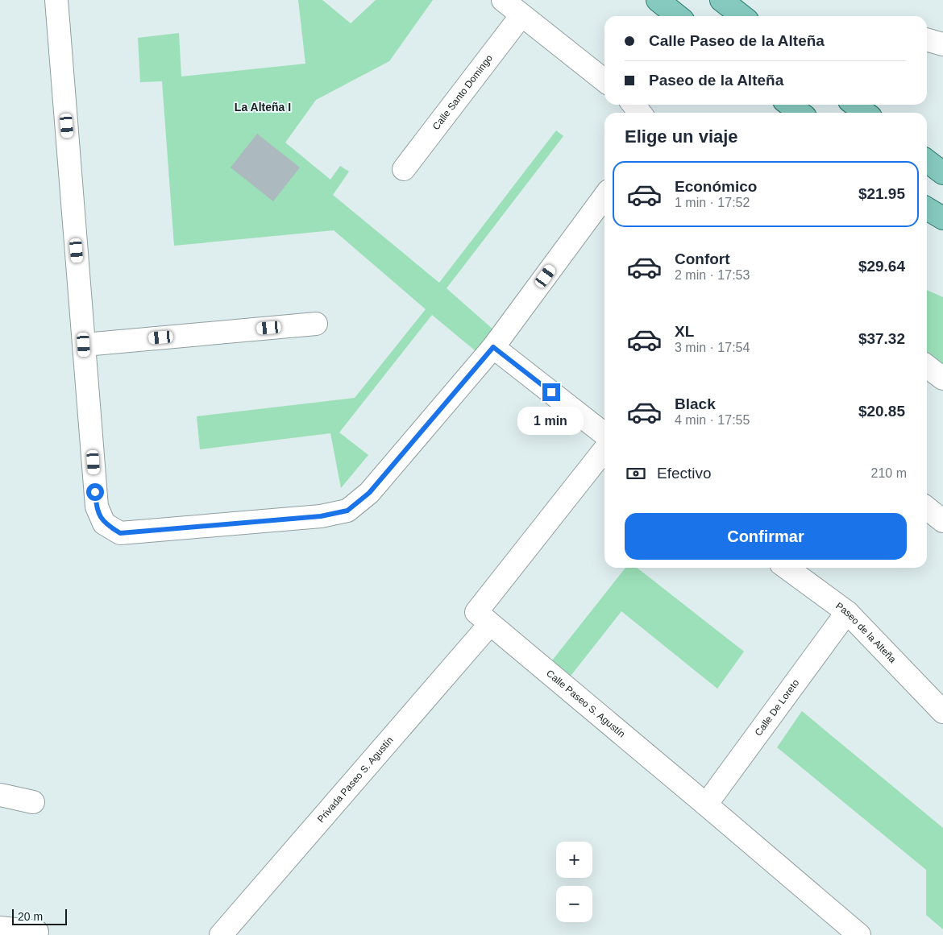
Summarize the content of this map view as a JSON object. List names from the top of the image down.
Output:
{
  "streets": {
    "street": [
      "Calle Santo Domingo",
      "Paseo de la Alteña",
      "Calle Paseo S. Agustín",
      "Calle De Loreto",
      "Privada Paseo S. Agustín"
    ]
  },
  "crossings": [
    ["Paseo de la Alteña", "Calle De Loreto"],
    ["Calle Paseo S. Agustín", "Calle De Loreto"],
    ["Calle Paseo S. Agustín", "Privada Paseo S. Agustín"]
  ],
  "districts": ["La Alteña I"],
  "scale_bar": "20 m",
  "page": {
    "banner": ["Calle Paseo de la Alteña", "Paseo de la Alteña"],
    "heading": "Elige un viaje",
    "list": [
      {
        "name": "Económico",
        "note": "1 min · 17:52",
        "value": "$21.95"
      },
      {
        "name": "Confort",
        "note": "2 min · 17:53",
        "value": "$29.64"
      },
      {
        "name": "XL",
        "note": "3 min · 17:54",
        "value": "$37.32"
      },
      {
        "name": "Black",
        "note": "4 min · 17:55",
        "value": "$20.85"
      }
    ],
    "bubble": "1 min",
    "pay": ["Efectivo", "210 m"],
    "buttons": "Confirmar",
    "map_buttons": ["+", "−"],
    "scale": "20 m"
  }
}
